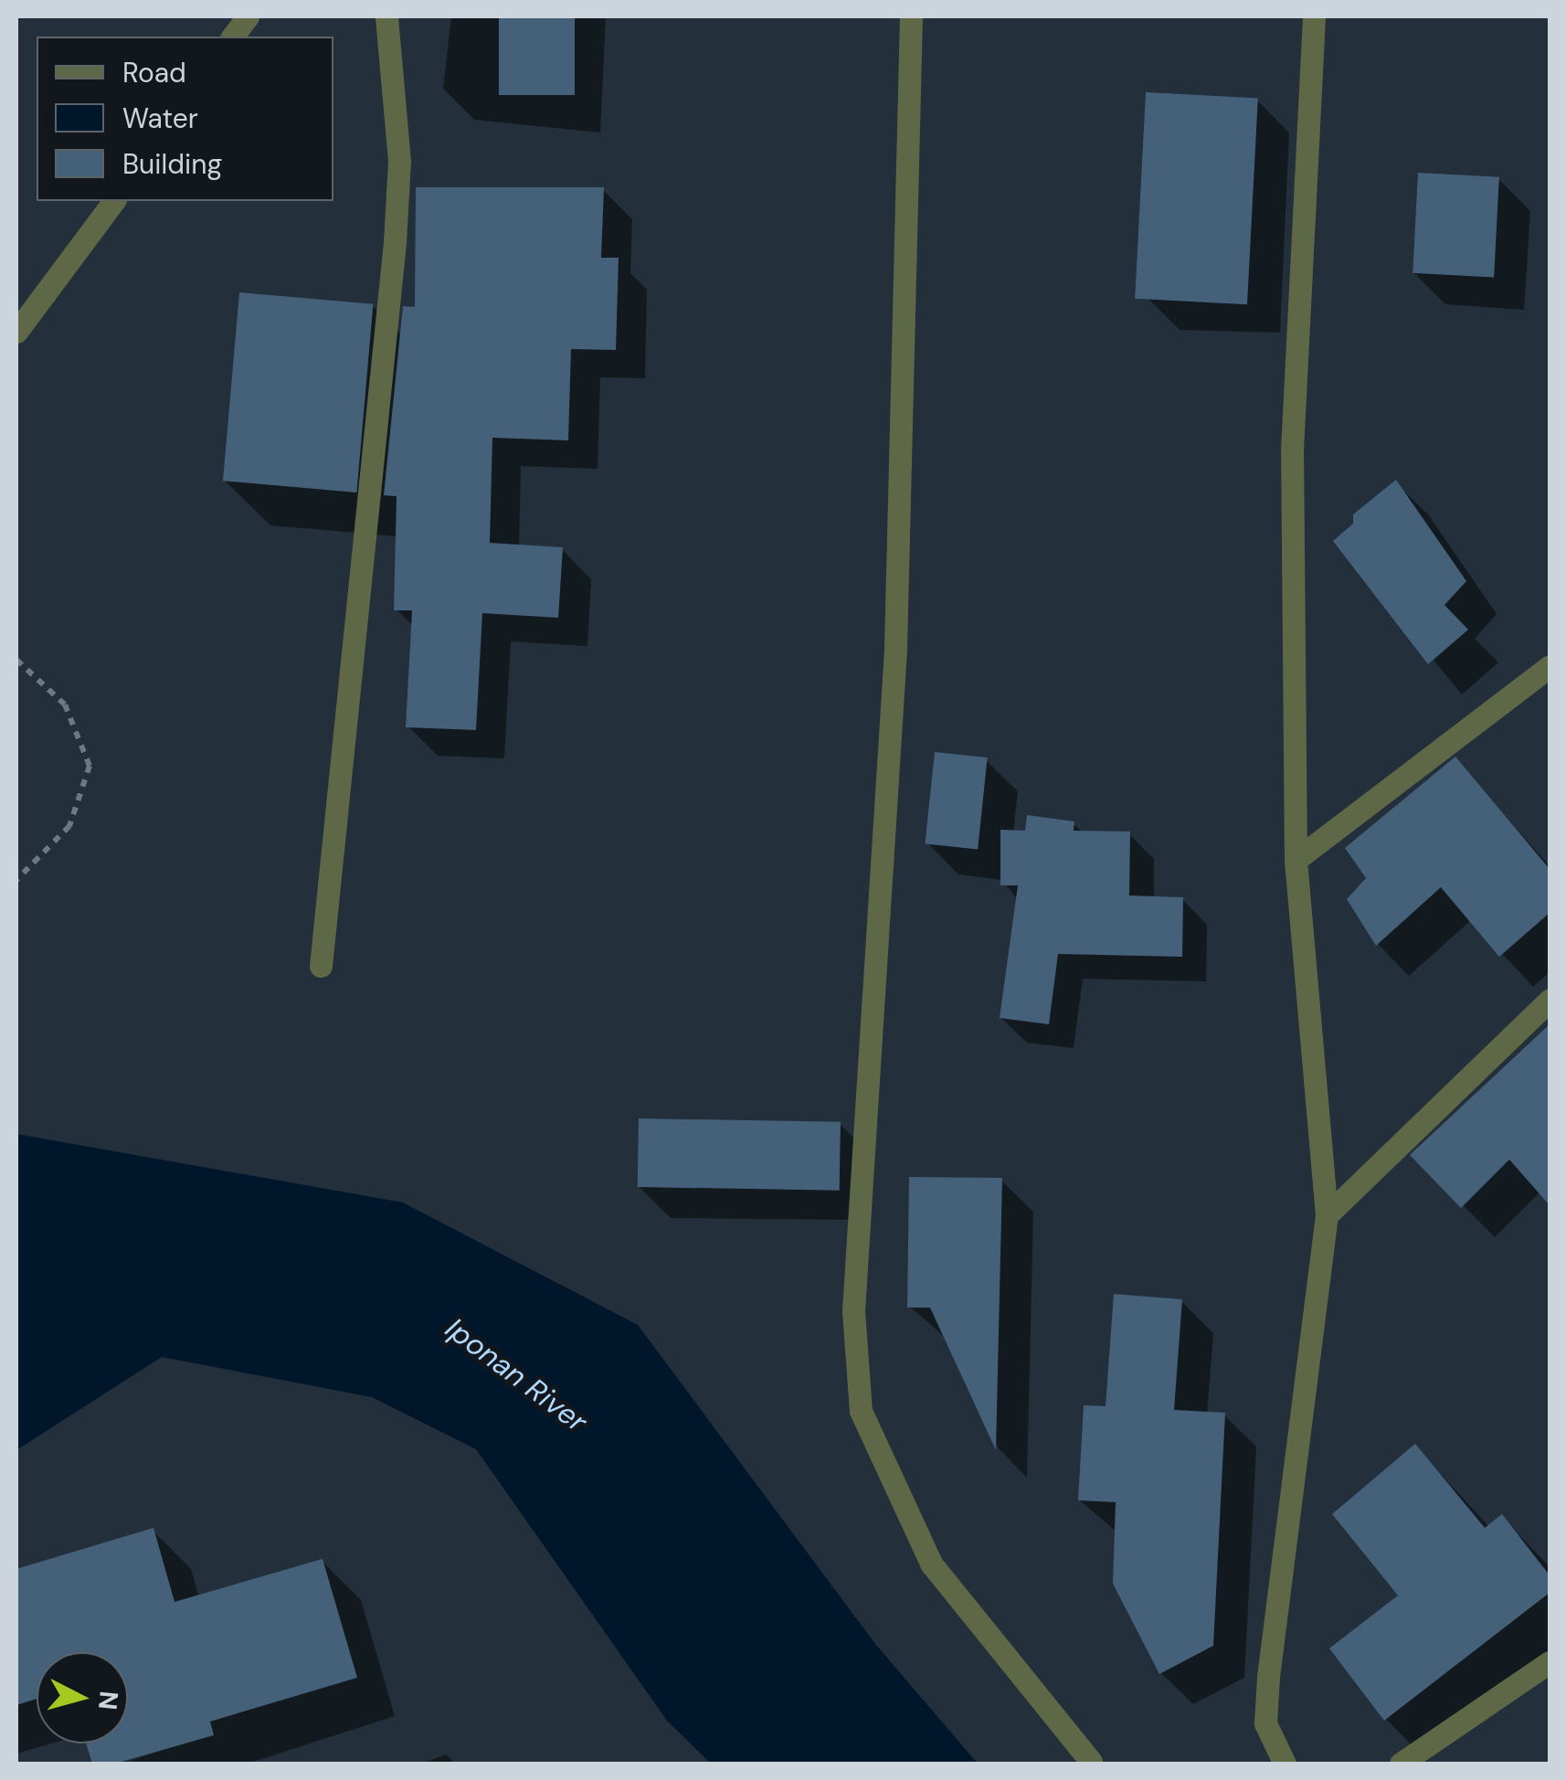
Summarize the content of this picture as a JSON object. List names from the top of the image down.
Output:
{
  "water": ["Iponan River"],
  "legend": ["Road", "Water", "Building"],
  "north": "right"
}
